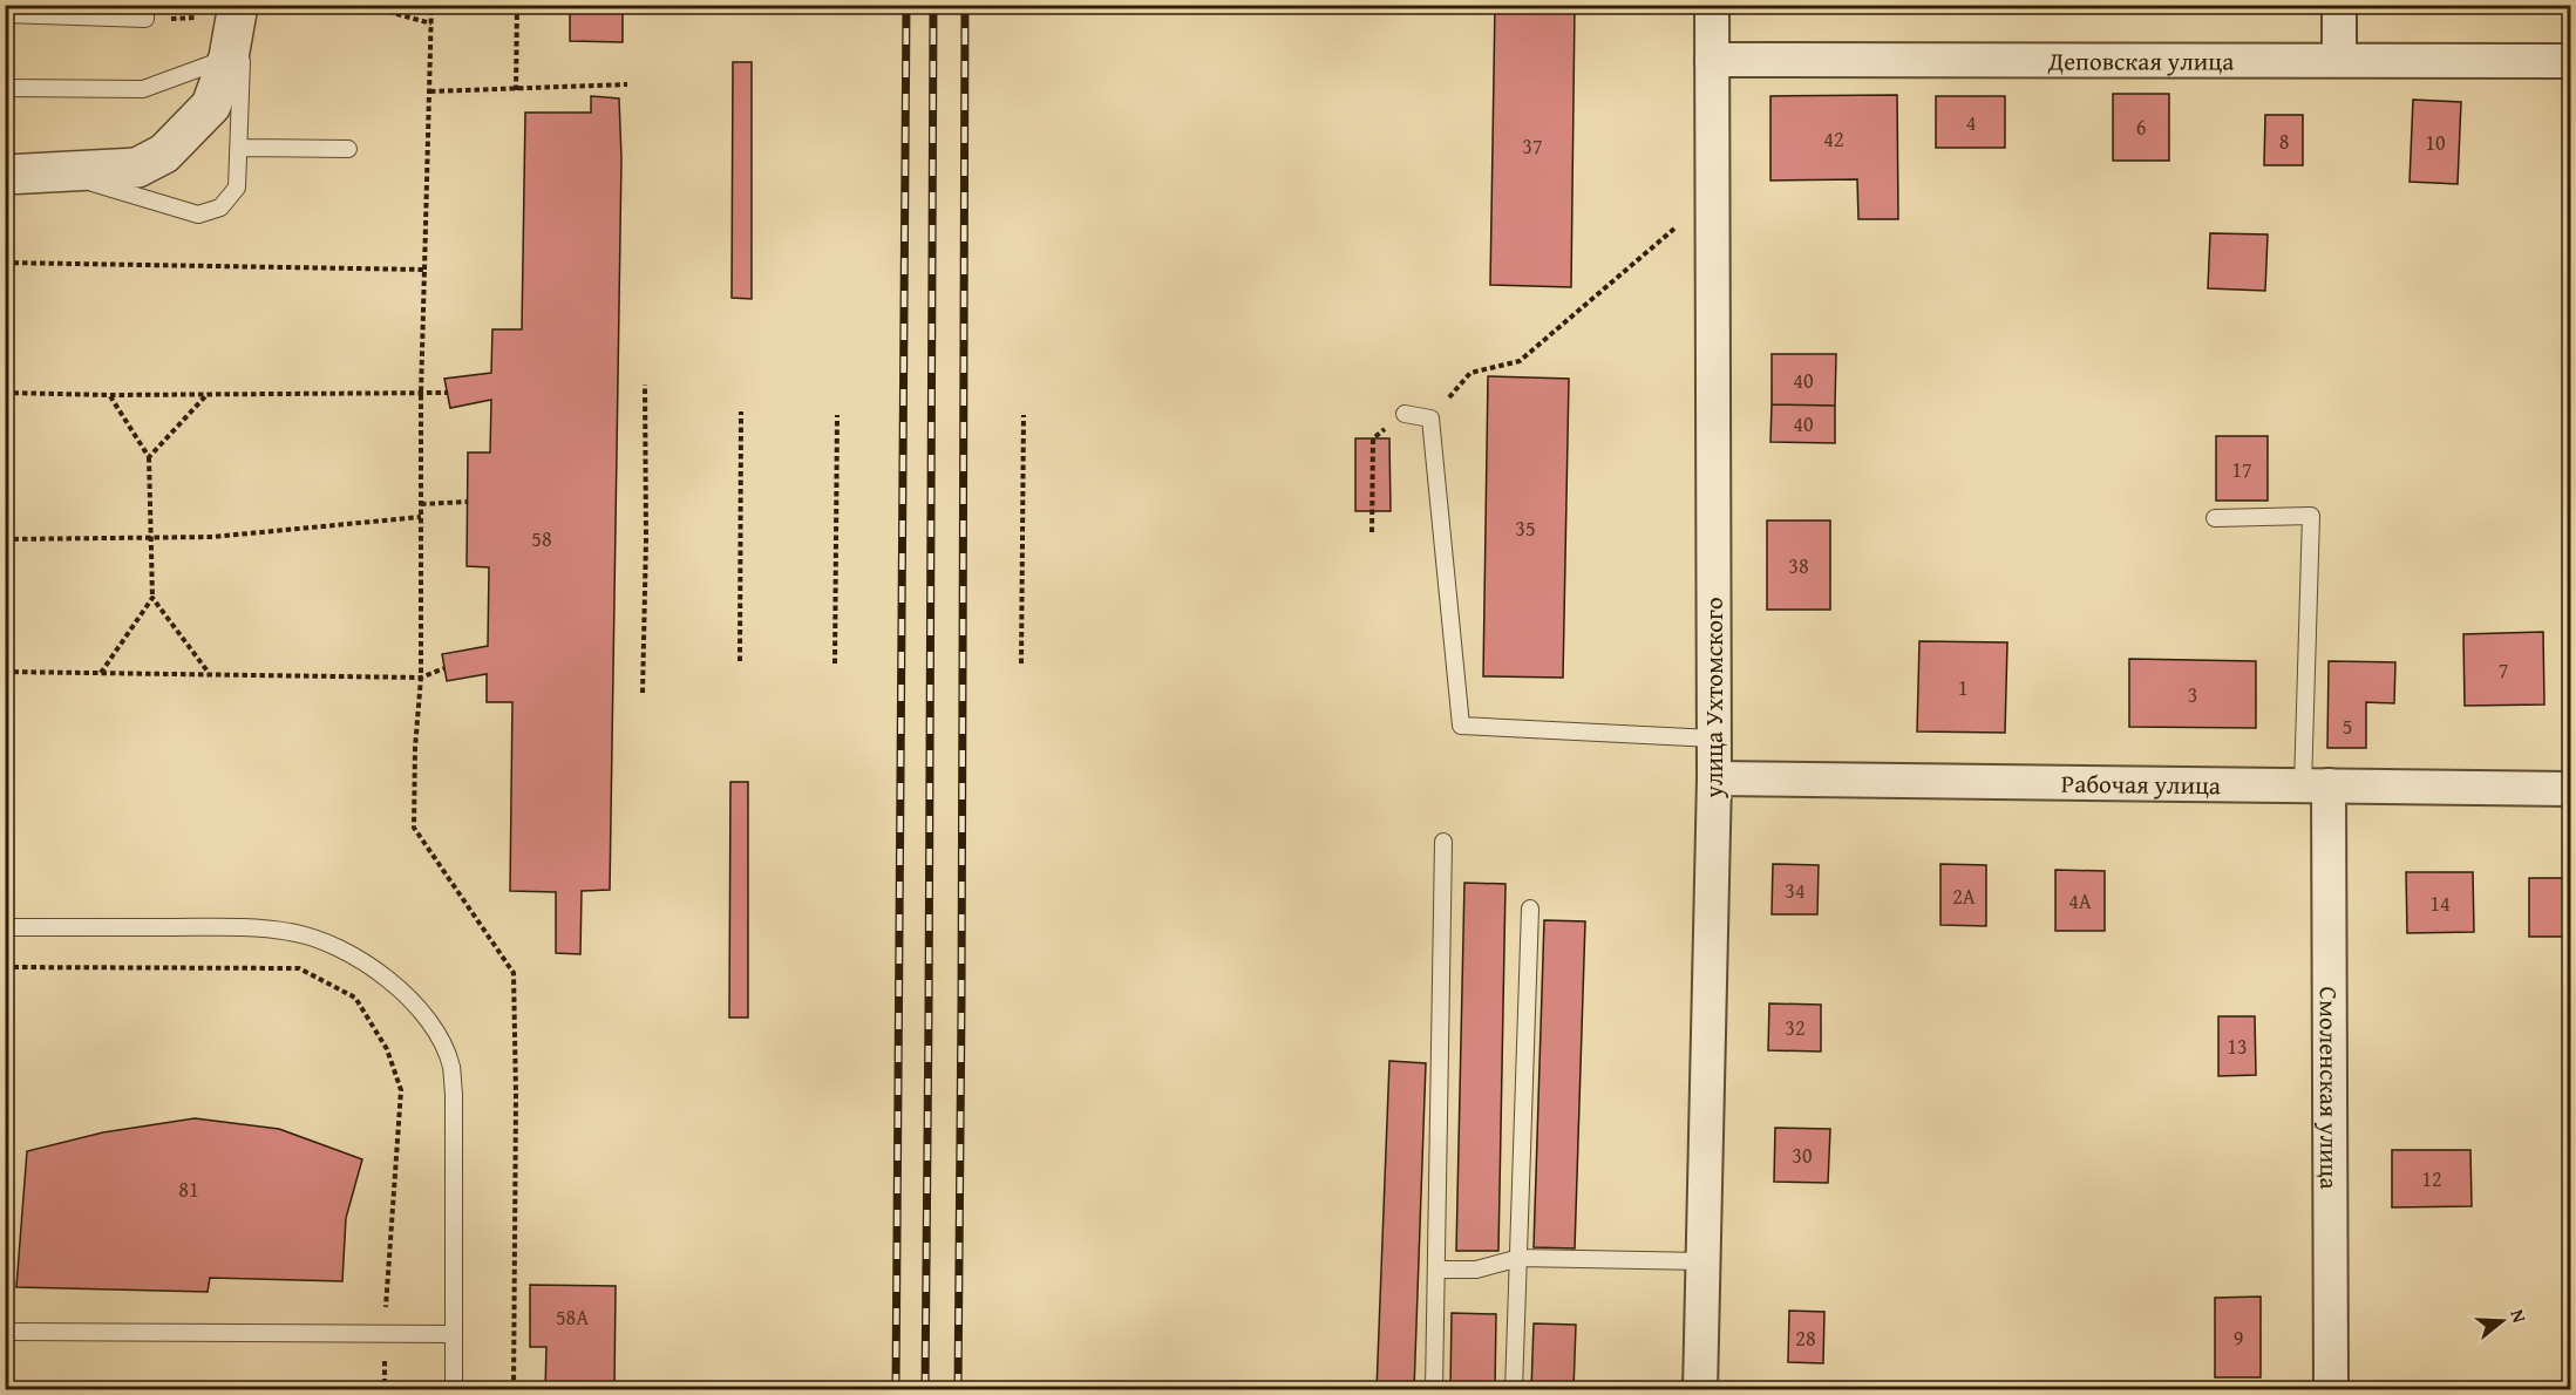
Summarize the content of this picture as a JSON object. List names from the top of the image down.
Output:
{
  "streets": {
    "street": [
      "Деповская улица",
      "улица Ухтомского",
      "Рабочая улица",
      "Смоленская улица"
    ]
  },
  "crossings": [
    ["Деповская улица", "улица Ухтомского"],
    ["улица Ухтомского", "Рабочая улица"],
    ["Рабочая улица", "Смоленская улица"]
  ],
  "house_numbers": [
    "4",
    "6",
    "42",
    "8",
    "10",
    "37",
    "40",
    "40",
    "17",
    "35",
    "58",
    "38",
    "7",
    "1",
    "3",
    "5",
    "34",
    "2А",
    "4А",
    "14",
    "32",
    "13",
    "30",
    "12",
    "81",
    "58А",
    "28",
    "9"
  ],
  "north": "right"
}
